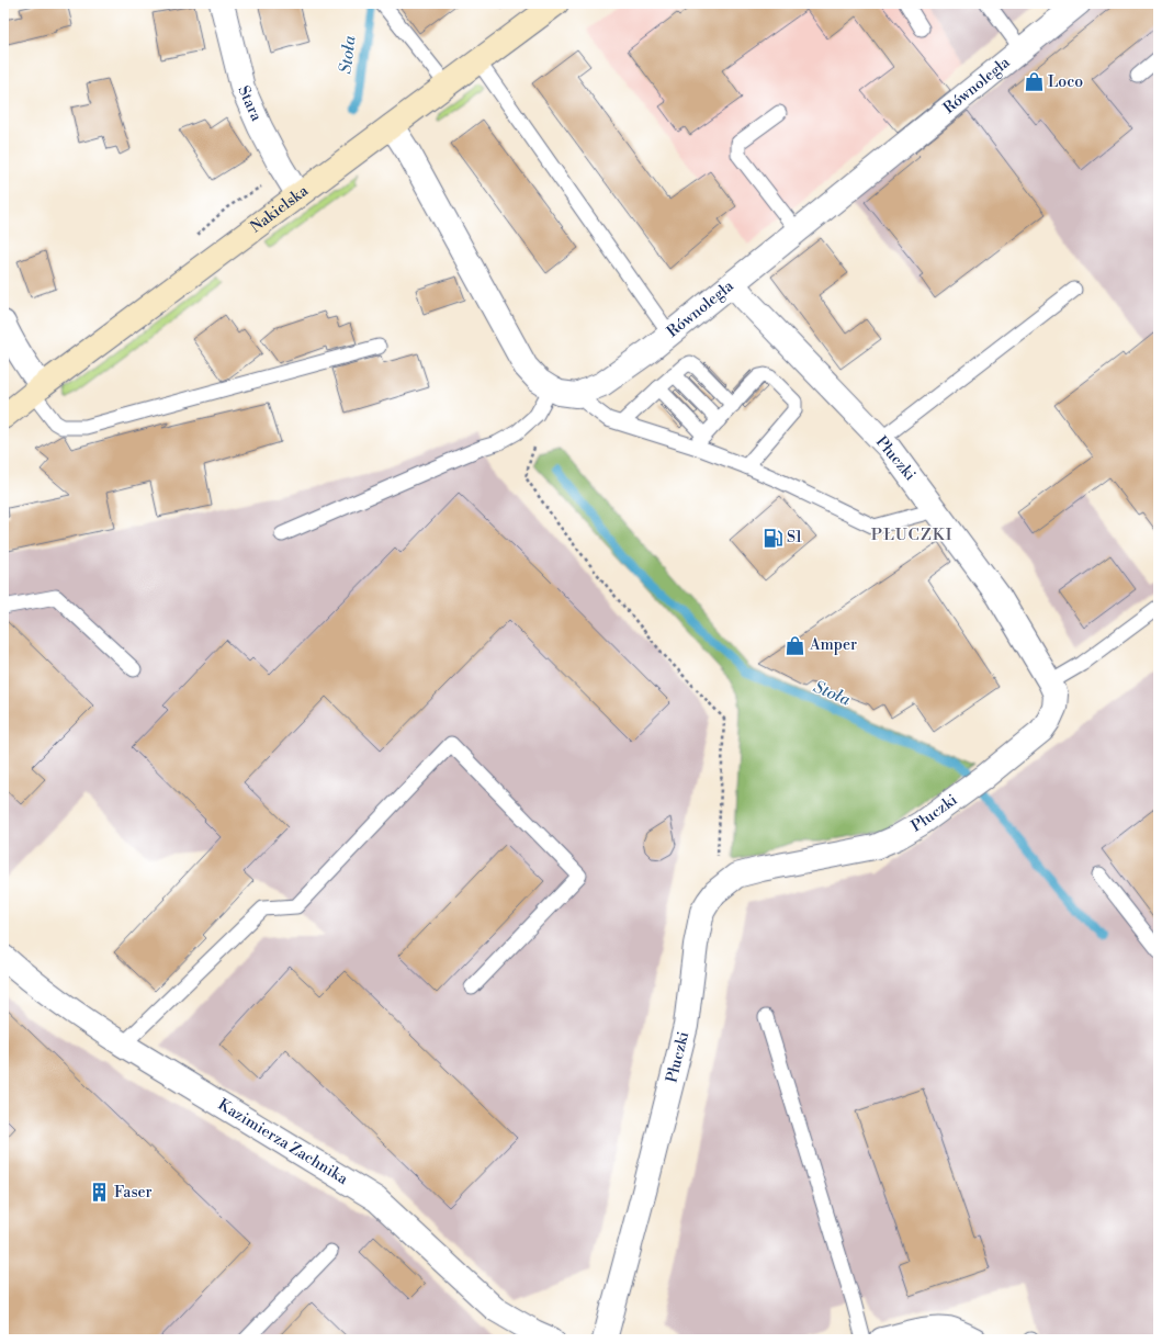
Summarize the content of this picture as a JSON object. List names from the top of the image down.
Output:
{
  "streets": {
    "street": [
      "Równoległa",
      "Stara",
      "Nakielska",
      "Płuczki",
      "Kazimierza Zachnika"
    ]
  },
  "crossings": [
    ["Równoległa", "Płuczki"],
    ["Stara", "Nakielska"]
  ],
  "districts": ["PŁUCZKI"],
  "water": ["Stoła"],
  "places": {
    "shop": ["Loco", "Amper"],
    "fuel station": ["S1"],
    "building": ["Faser"]
  }
}
